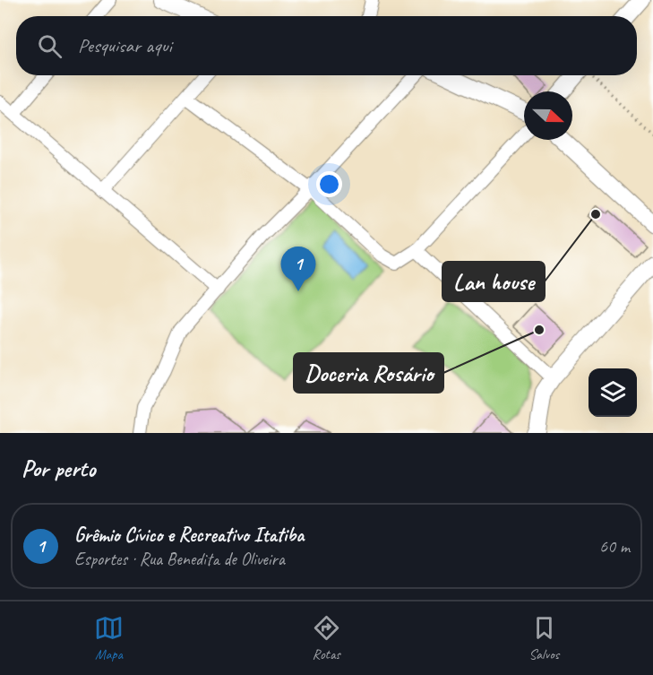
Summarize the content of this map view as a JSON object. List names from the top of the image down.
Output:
{
  "places": ["Lan house", "Doceria Rosário"],
  "north": "right",
  "page": {
    "search": "Pesquisar aqui",
    "pins": "1",
    "heading": "Por perto",
    "list": [
      {
        "mark": "1",
        "name": "Grêmio Cívico e Recreativo Itatiba",
        "note": "Esportes · Rua Benedita de Oliveira",
        "value": "60 m"
      }
    ],
    "nav": ["Mapa", "Rotas", "Salvos"]
  }
}
